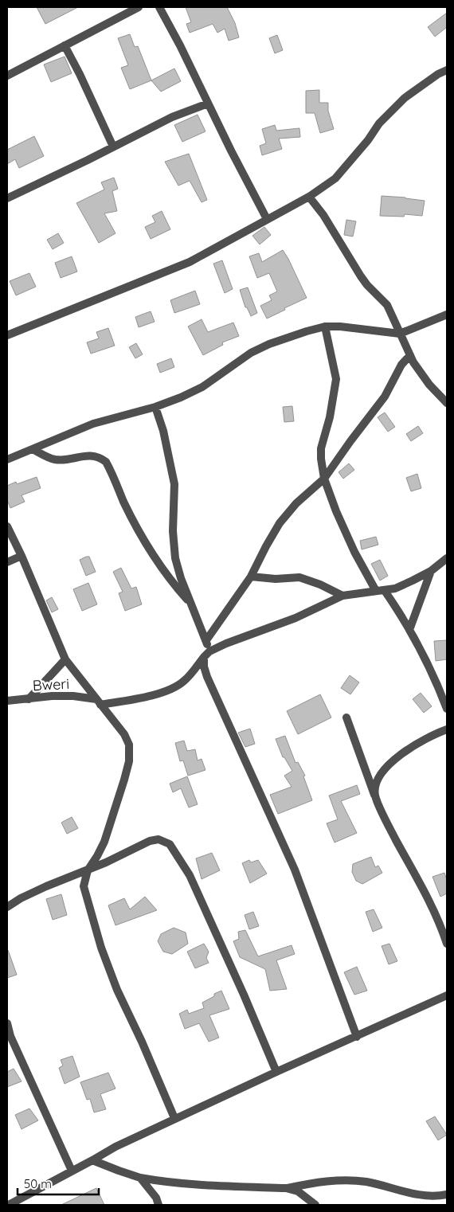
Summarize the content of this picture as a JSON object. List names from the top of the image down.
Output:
{
  "streets": {
    "street": ["Bweri"]
  },
  "scale_bar": "50 m"
}
